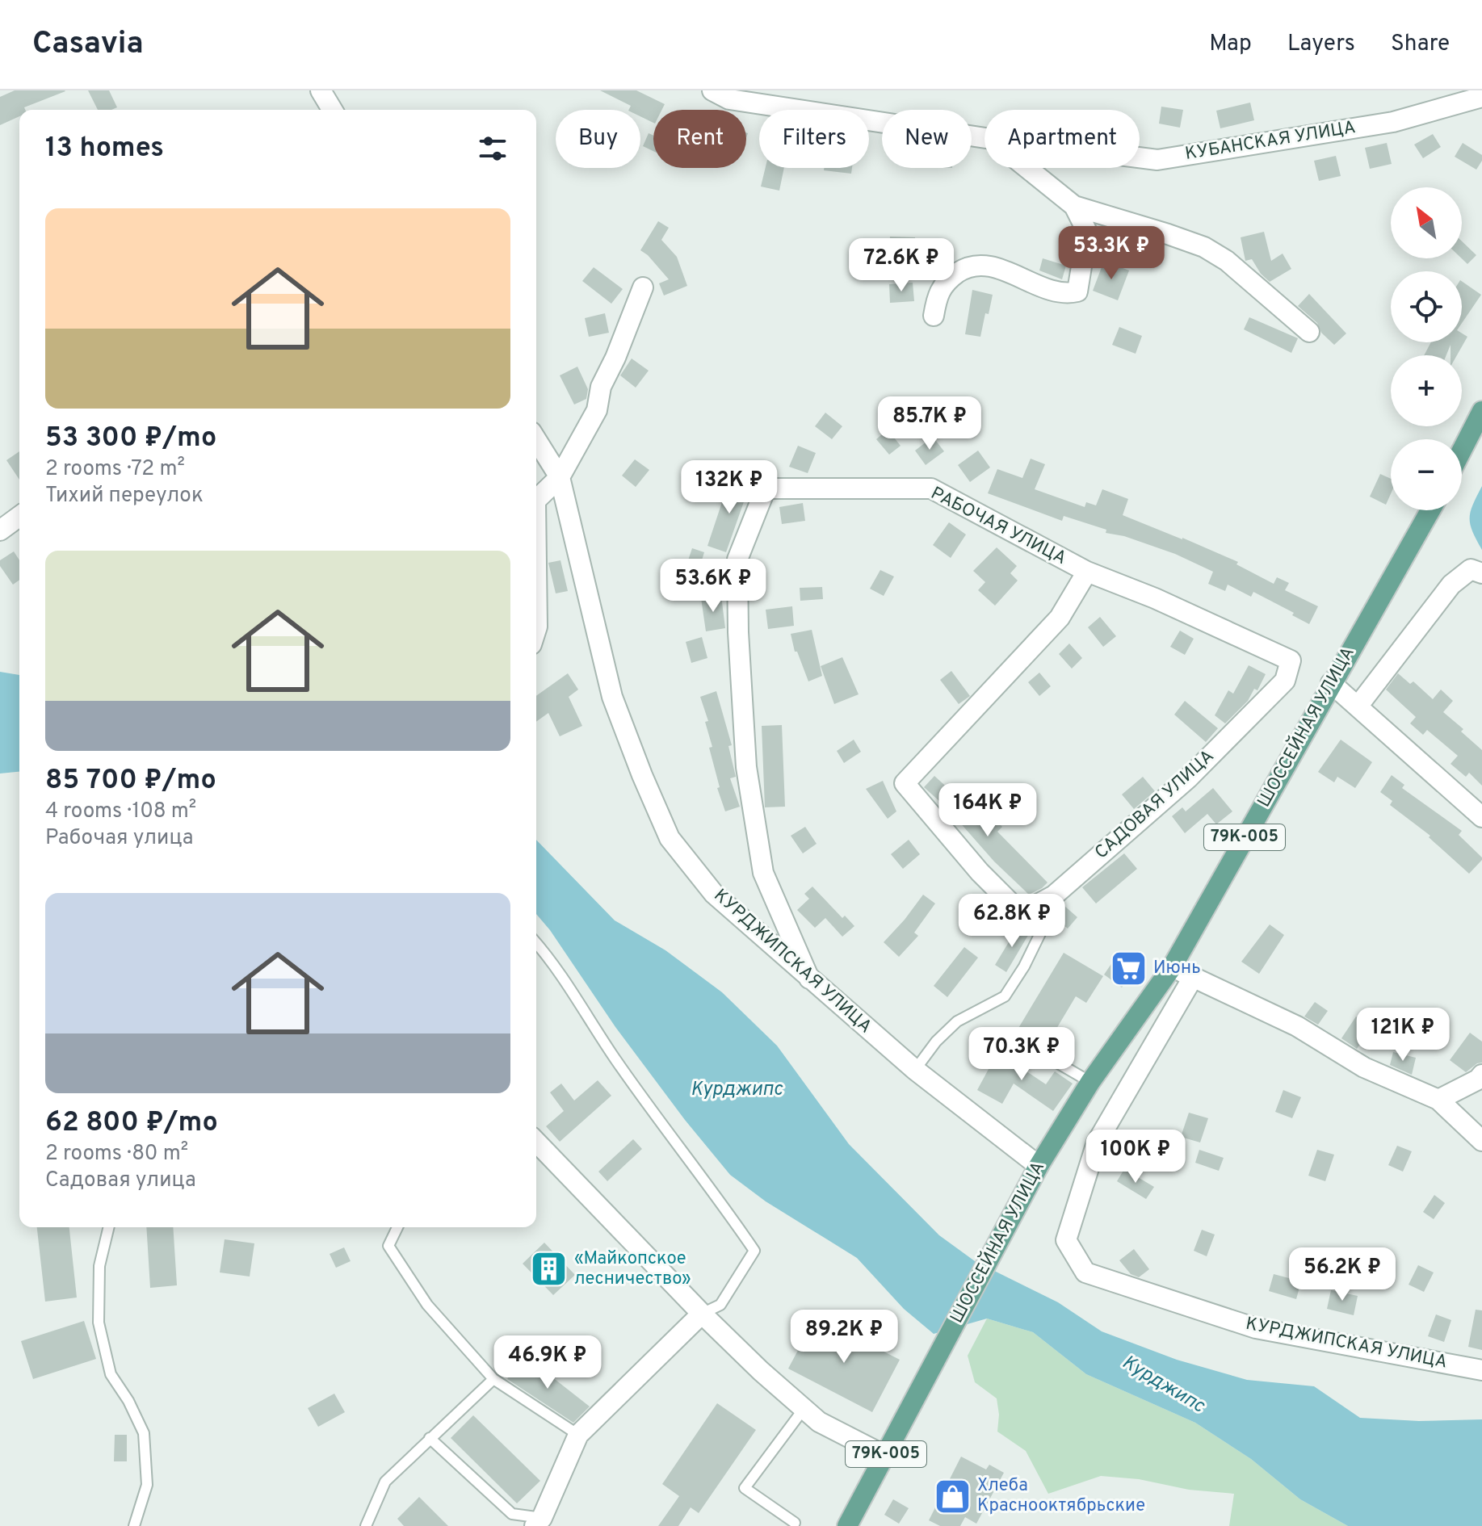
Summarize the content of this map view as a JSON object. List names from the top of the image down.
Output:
{
  "streets": {
    "main road": ["ШОССЕЙНАЯ УЛИЦА", "79К-005"],
    "street": [
      "КУБАНСКАЯ УЛИЦА",
      "РАБОЧАЯ УЛИЦА",
      "САДОВАЯ УЛИЦА",
      "КУРДЖИПСКАЯ УЛИЦА"
    ]
  },
  "crossings": [
    ["РАБОЧАЯ УЛИЦА", "САДОВАЯ УЛИЦА"],
    ["РАБОЧАЯ УЛИЦА", "КУРДЖИПСКАЯ УЛИЦА"],
    ["ШОССЕЙНАЯ УЛИЦА", "КУРДЖИПСКАЯ УЛИЦА"]
  ],
  "water": ["Курджипс"],
  "places": {
    "supermarket": ["Июнь"],
    "building": ["«Майкопское лесничество»"],
    "shop": ["Хлеба Краснооктябрьские"]
  },
  "north": "top left",
  "page": {
    "header": "Casavia",
    "nav": ["Map", "Layers", "Share"],
    "chip": [
      "Buy",
      "Rent",
      "Filters",
      "New",
      "Apartment"
    ],
    "heading": "13 homes",
    "map_buttons": ["+", "−"],
    "list": [
      {
        "name": "53 300 ₽/mo",
        "note": "2 rooms · 72 m² · Тихий переулок"
      },
      {
        "name": "85 700 ₽/mo",
        "note": "4 rooms · 108 m² · Рабочая улица"
      },
      {
        "name": "62 800 ₽/mo",
        "note": "2 rooms · 80 m² · Садовая улица"
      }
    ],
    "price": [
      "53.3K ₽",
      "72.6K ₽",
      "85.7K ₽",
      "132K ₽",
      "53.6K ₽",
      "164K ₽",
      "62.8K ₽",
      "121K ₽",
      "70.3K ₽",
      "100K ₽",
      "56.2K ₽",
      "89.2K ₽",
      "46.9K ₽"
    ]
  }
}
